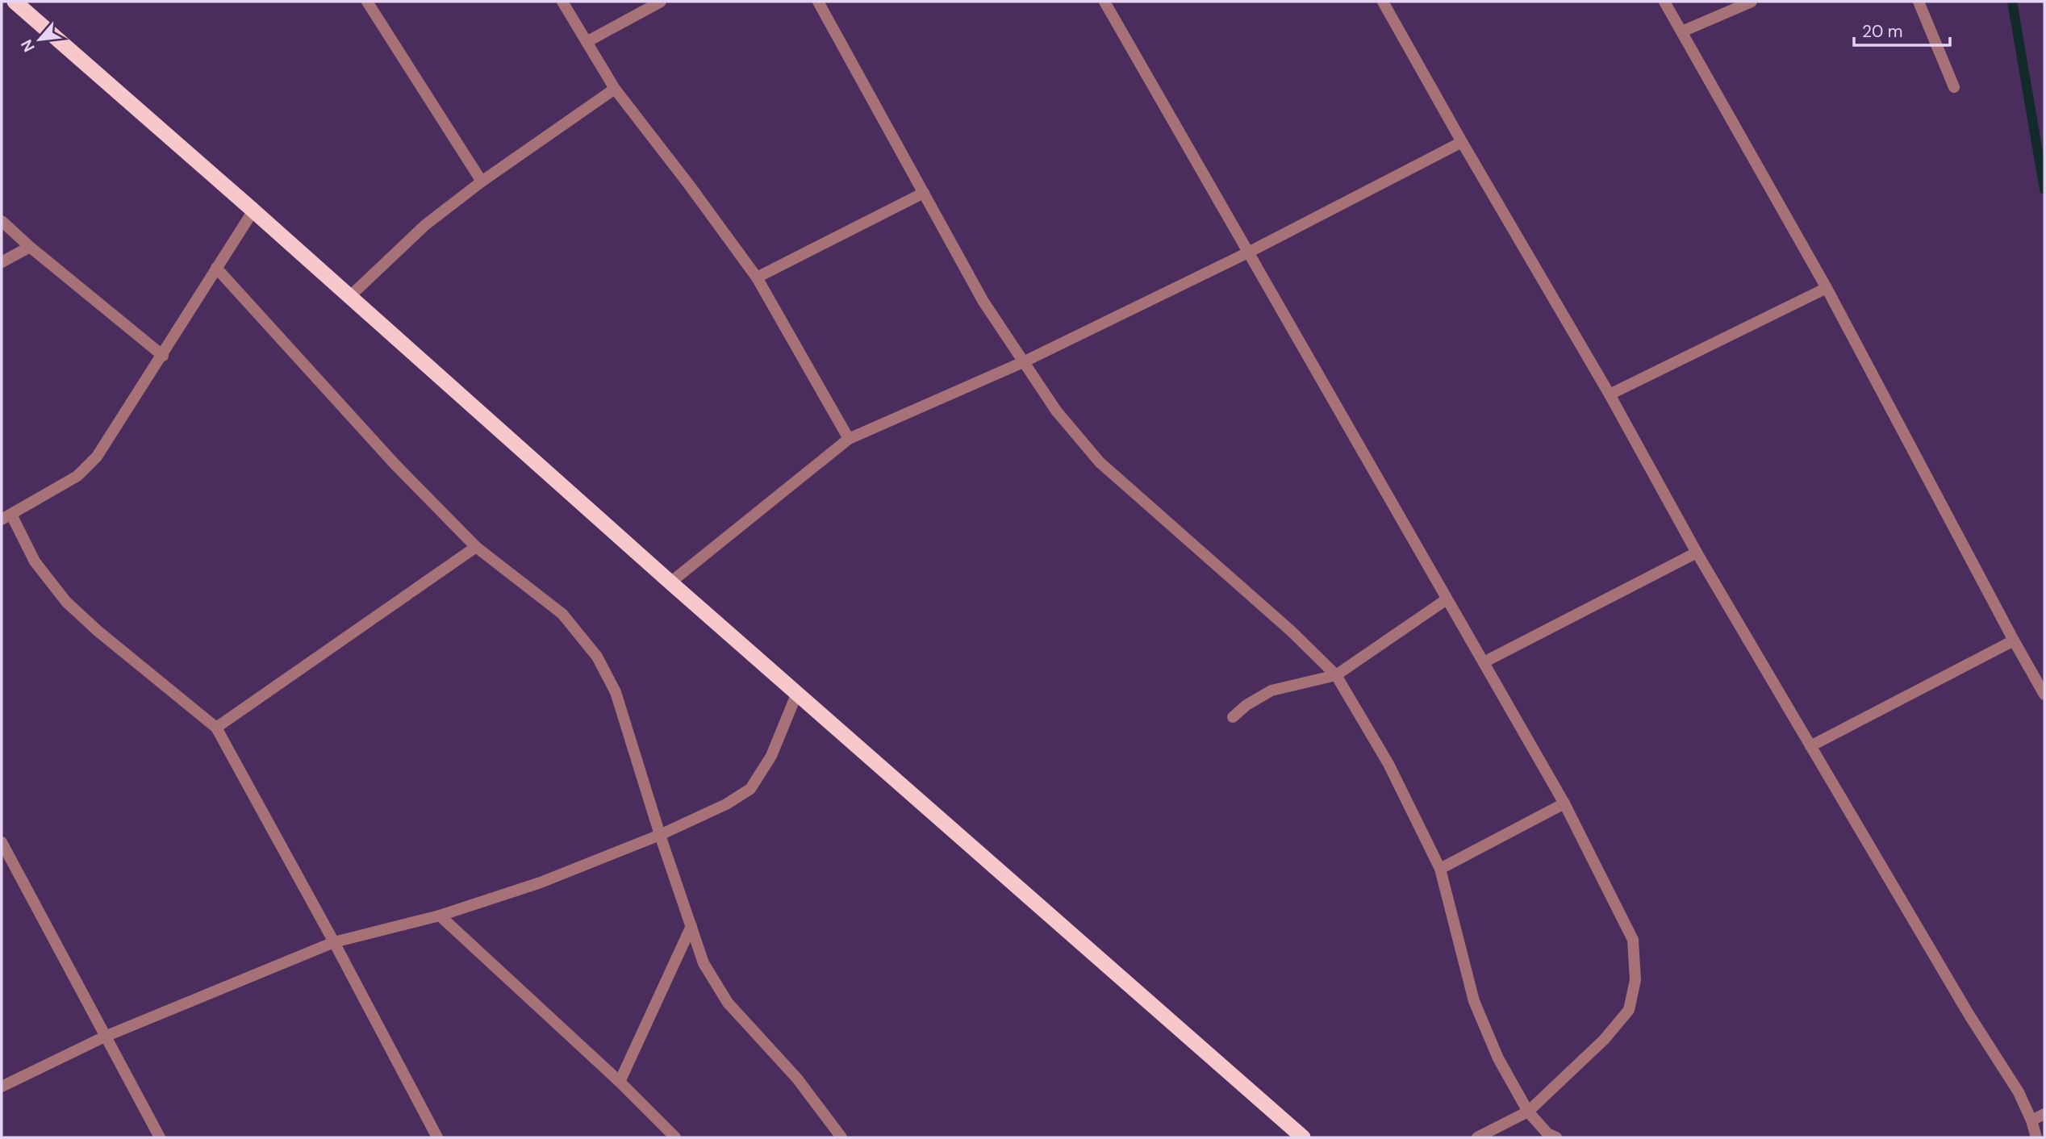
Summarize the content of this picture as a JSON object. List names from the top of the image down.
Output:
{
  "scale_bar": "20 m",
  "north": "bottom left"
}
